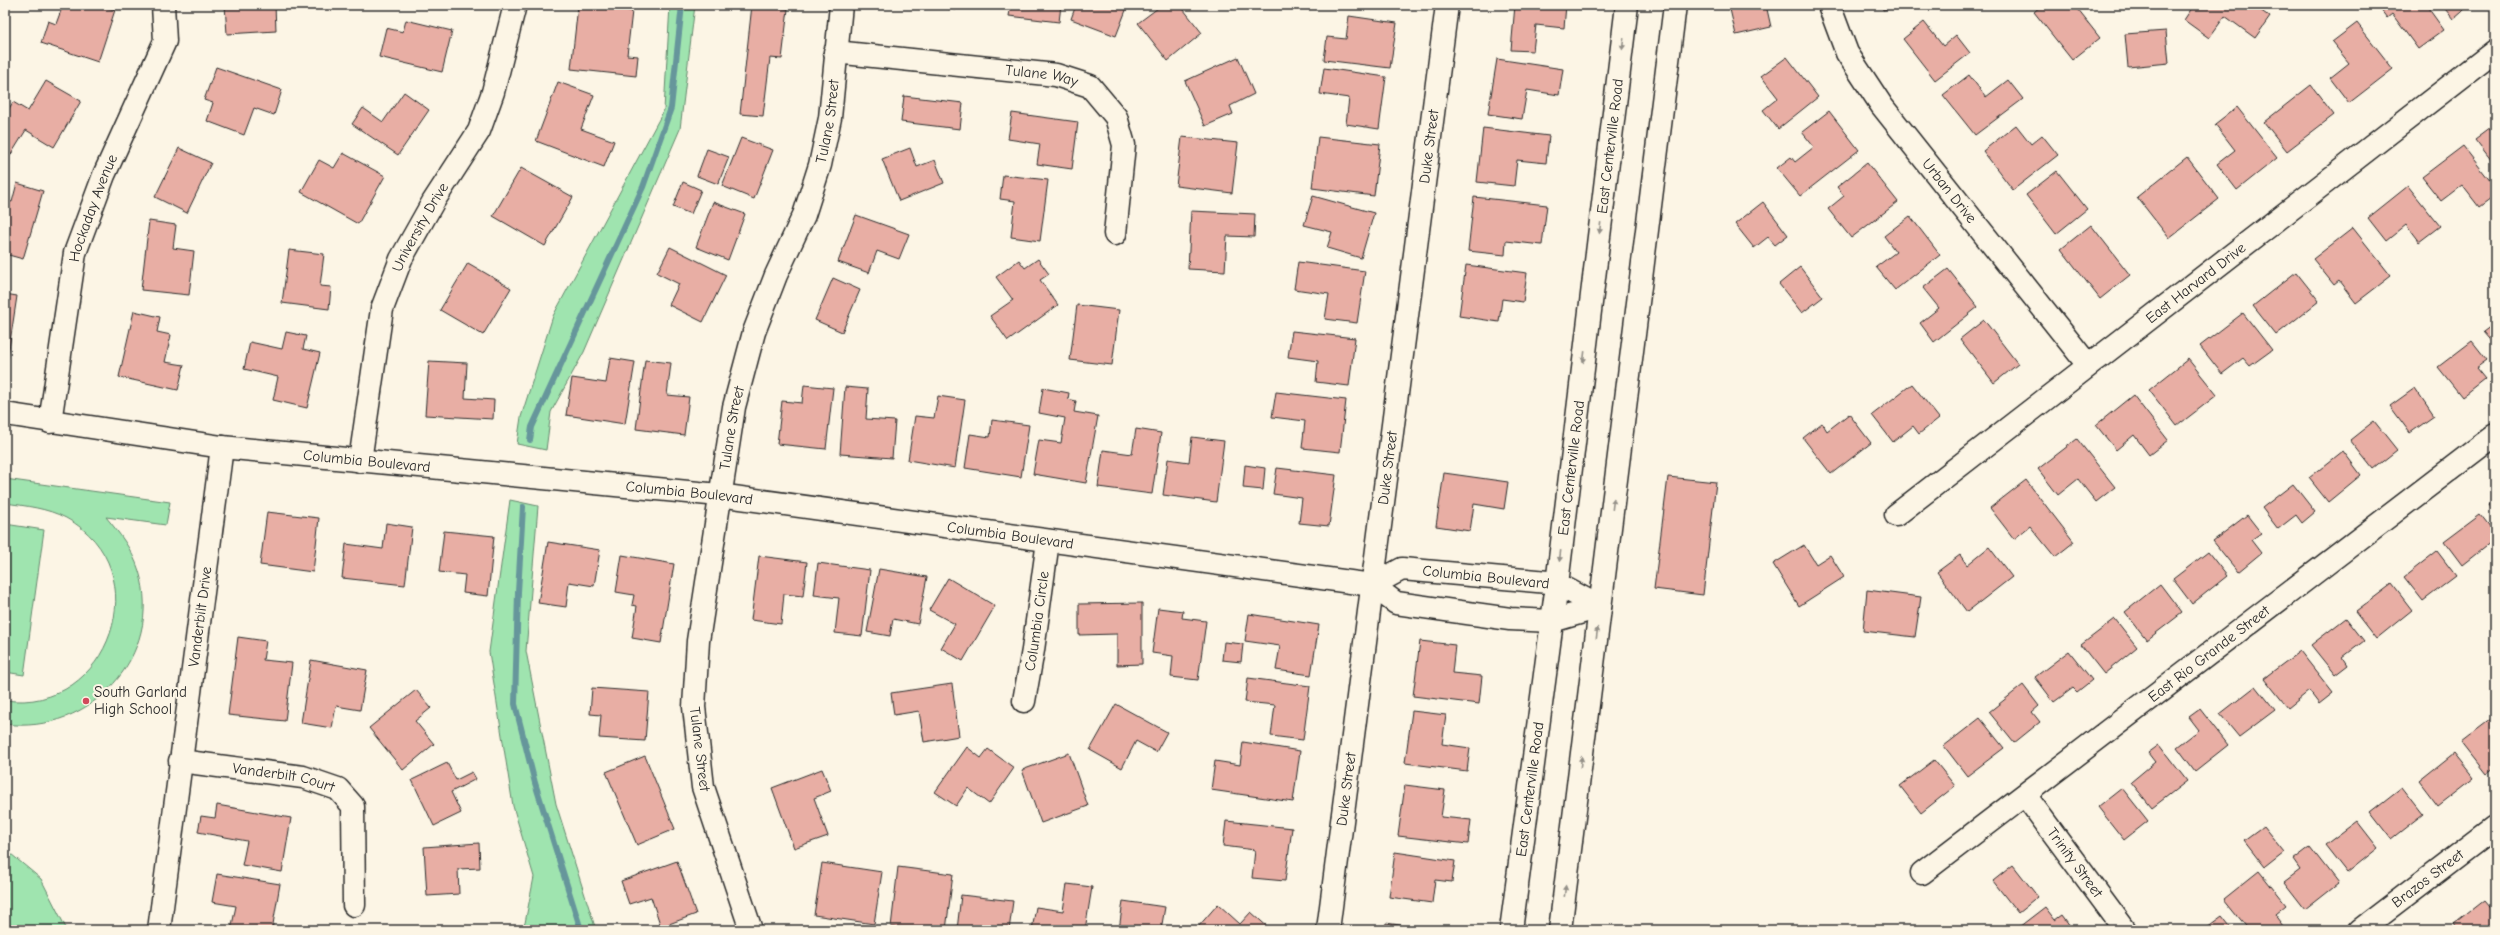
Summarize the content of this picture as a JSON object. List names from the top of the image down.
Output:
{
  "streets": {
    "street": [
      "Tulane Way",
      "Tulane Street",
      "Duke Street",
      "East Centerville Road",
      "Urban Drive",
      "Hockaday Avenue",
      "University Drive",
      "East Harvard Drive",
      "Columbia Boulevard",
      "Vanderbilt Drive",
      "Columbia Circle",
      "East Rio Grande Street",
      "Vanderbilt Court",
      "Trinity Street",
      "Brazos Street"
    ]
  },
  "crossings": [
    ["Tulane Way", "Tulane Street"],
    ["Tulane Street", "Columbia Boulevard"],
    ["Duke Street", "Columbia Boulevard"],
    ["East Centerville Road", "Columbia Boulevard"],
    ["Urban Drive", "East Harvard Drive"],
    ["Hockaday Avenue", "Columbia Boulevard"],
    ["University Drive", "Columbia Boulevard"],
    ["Columbia Boulevard", "Vanderbilt Drive"],
    ["Columbia Boulevard", "Columbia Circle"],
    ["Vanderbilt Drive", "Vanderbilt Court"],
    ["East Rio Grande Street", "Trinity Street"]
  ],
  "places": ["South Garland High School"]
}
